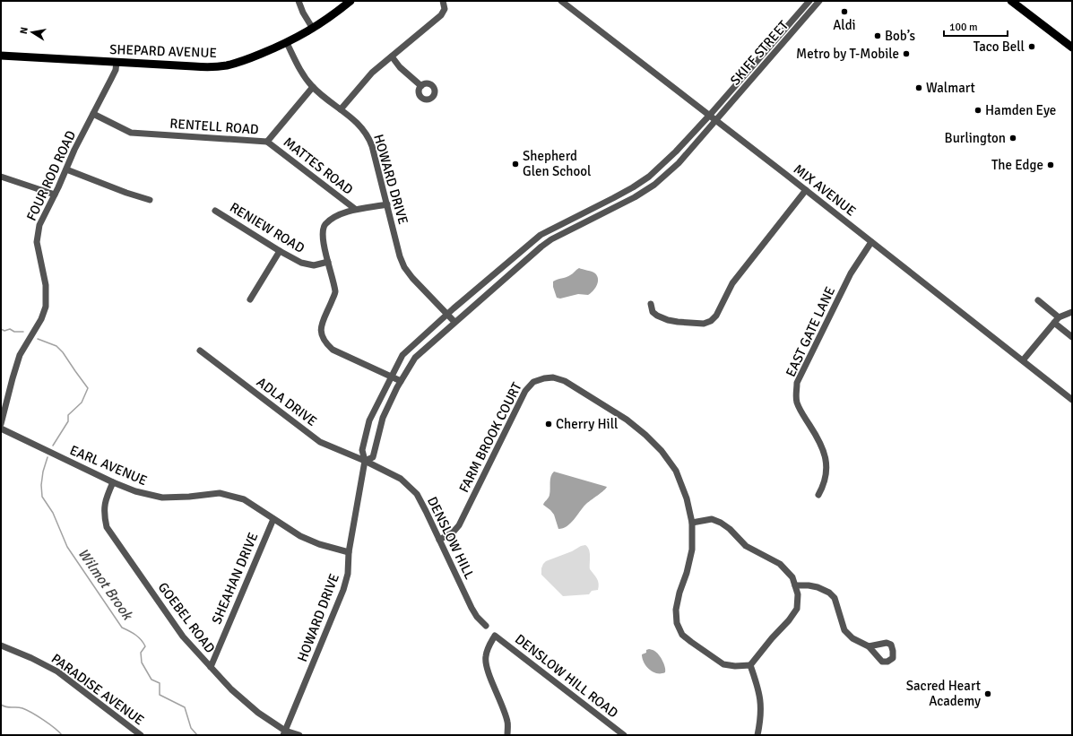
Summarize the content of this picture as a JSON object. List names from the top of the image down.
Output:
{
  "streets": {
    "main road": ["SHEPARD AVENUE"],
    "street": [
      "SKIFF STREET",
      "RENTELL ROAD",
      "MATTES ROAD",
      "FOUR ROD ROAD",
      "HOWARD DRIVE",
      "MIX AVENUE",
      "RENIEW ROAD",
      "EAST GATE LANE",
      "ADLA DRIVE",
      "FARM BROOK COURT",
      "EARL AVENUE",
      "DENSLOW HILL",
      "SHEAHAN DRIVE",
      "GOEBEL ROAD",
      "DENSLOW HILL ROAD",
      "PARADISE AVENUE"
    ]
  },
  "crossings": [
    ["SHEPARD AVENUE", "FOUR ROD ROAD"],
    ["SHEPARD AVENUE", "HOWARD DRIVE"],
    ["SKIFF STREET", "HOWARD DRIVE"],
    ["SKIFF STREET", "MIX AVENUE"],
    ["RENTELL ROAD", "MATTES ROAD"],
    ["RENTELL ROAD", "FOUR ROD ROAD"],
    ["RENTELL ROAD", "HOWARD DRIVE"],
    ["HOWARD DRIVE", "ADLA DRIVE"],
    ["HOWARD DRIVE", "EARL AVENUE"],
    ["HOWARD DRIVE", "DENSLOW HILL"],
    ["HOWARD DRIVE", "GOEBEL ROAD"],
    ["MIX AVENUE", "EAST GATE LANE"],
    ["ADLA DRIVE", "DENSLOW HILL"],
    ["FARM BROOK COURT", "DENSLOW HILL"],
    ["EARL AVENUE", "SHEAHAN DRIVE"],
    ["EARL AVENUE", "GOEBEL ROAD"],
    ["SHEAHAN DRIVE", "GOEBEL ROAD"]
  ],
  "water": ["Wilmot Brook"],
  "places": [
    "Aldi",
    "Bob’s",
    "Taco Bell",
    "Metro by T-Mobile",
    "Walmart",
    "Hamden Eye",
    "Burlington",
    "Shepherd Glen School",
    "The Edge",
    "Cherry Hill",
    "Sacred Heart Academy"
  ],
  "scale_bar": "100 m",
  "north": "left"
}
